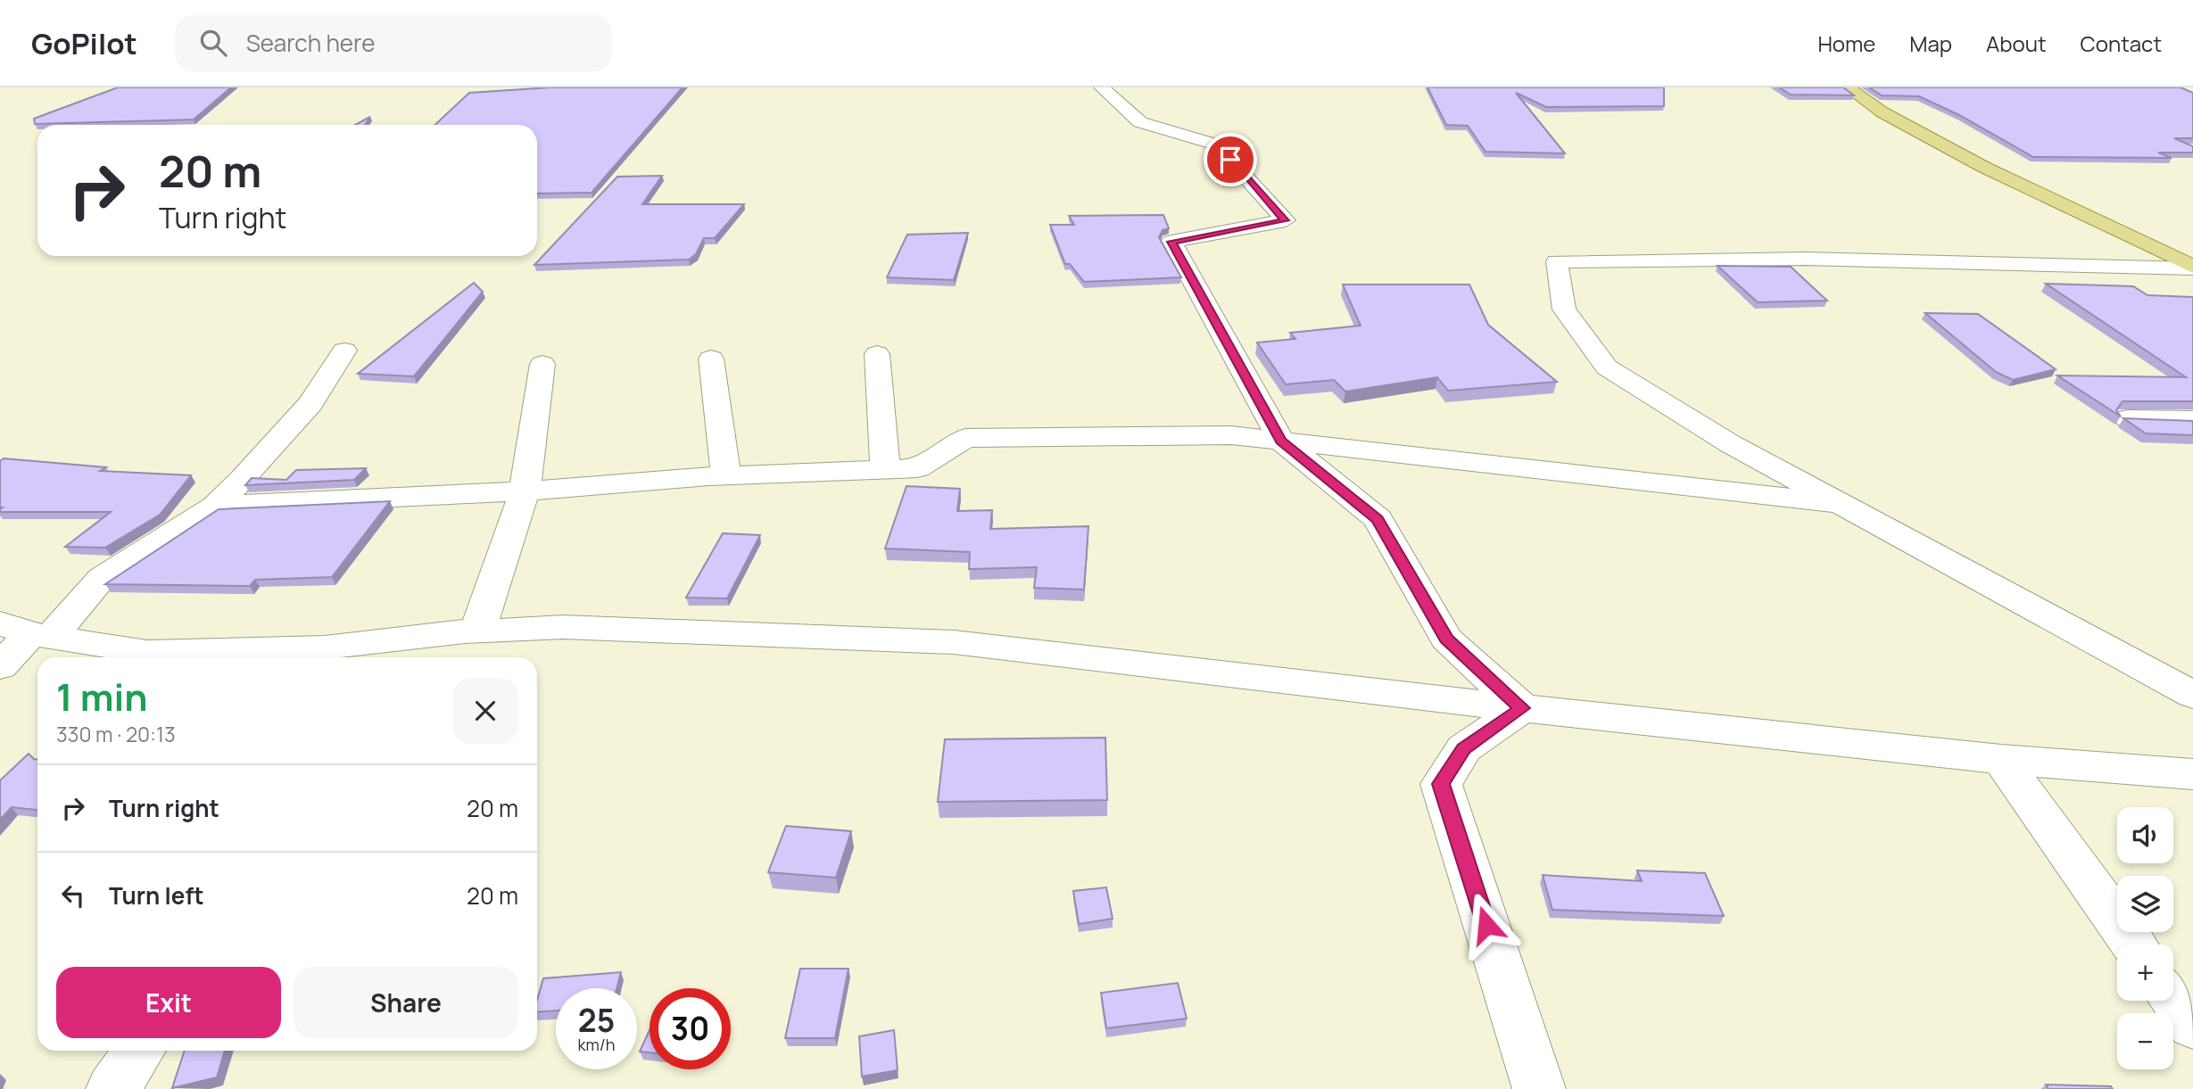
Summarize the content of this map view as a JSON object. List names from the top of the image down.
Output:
{
  "page": {
    "header": "GoPilot",
    "search": "Search here",
    "nav": [
      "Home",
      "Map",
      "About",
      "Contact"
    ],
    "turn": ["20 m", "Turn right"],
    "heading": ["1 min", "330 m · 20:13"],
    "list": [
      {
        "name": "Turn right",
        "value": "20 m"
      },
      {
        "name": "Turn left",
        "value": "20 m"
      }
    ],
    "map_buttons": ["+", "−"],
    "buttons": ["Exit", "Share"],
    "speed": "25 km/h",
    "limit": "30"
  }
}
